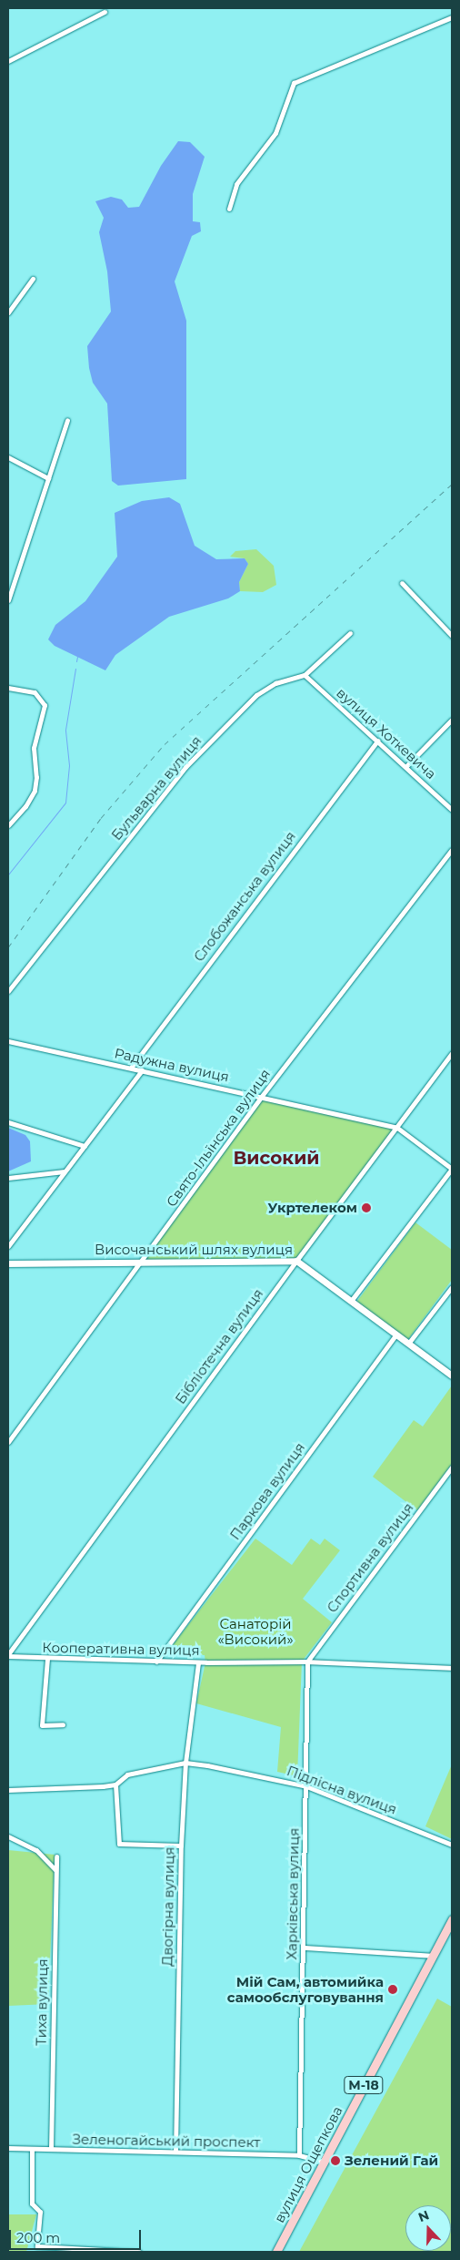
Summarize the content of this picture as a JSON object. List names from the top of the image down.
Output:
{
  "streets": {
    "highway": ["М-18", "вулиця Ощепкова"],
    "street": [
      "вулиця Хоткевича",
      "Бульварна вулиця",
      "Слобожанська вулиця",
      "Радужна вулиця",
      "Свято-Ільїнська вулиця",
      "Височанський шлях вулиця",
      "Бібліотечна вулиця",
      "Паркова вулиця",
      "Спортивна вулиця",
      "Кооперативна вулиця",
      "Підлісна вулиця",
      "Харківська вулиця",
      "Двогірна вулиця",
      "Тиха вулиця",
      "Зеленогайський проспект"
    ]
  },
  "crossings": [
    ["вулиця Хоткевича", "Бульварна вулиця"],
    ["вулиця Хоткевича", "Слобожанська вулиця"],
    ["Слобожанська вулиця", "Радужна вулиця"],
    ["Радужна вулиця", "Свято-Ільїнська вулиця"],
    ["Радужна вулиця", "Бібліотечна вулиця"],
    ["Свято-Ільїнська вулиця", "Височанський шлях вулиця"],
    ["Височанський шлях вулиця", "Бібліотечна вулиця"],
    ["Височанський шлях вулиця", "Паркова вулиця"],
    ["Бібліотечна вулиця", "Кооперативна вулиця"],
    ["Паркова вулиця", "Кооперативна вулиця"],
    ["Спортивна вулиця", "Кооперативна вулиця"],
    ["Спортивна вулиця", "Харківська вулиця"],
    ["Кооперативна вулиця", "Харківська вулиця"],
    ["Кооперативна вулиця", "Двогірна вулиця"],
    ["Підлісна вулиця", "Харківська вулиця"],
    ["Підлісна вулиця", "Двогірна вулиця"],
    ["Харківська вулиця", "Зеленогайський проспект"],
    ["Двогірна вулиця", "Зеленогайський проспект"],
    ["Тиха вулиця", "Зеленогайський проспект"],
    ["Зеленогайський проспект", "вулиця Ощепкова"]
  ],
  "districts": ["Високий"],
  "parks": ["Санаторій «Високий»"],
  "places": ["Укртелеком", "Мій Сам, автомийка самообслуговування", "Зелений Гай"],
  "scale_bar": "200 m",
  "north": "top"
}
